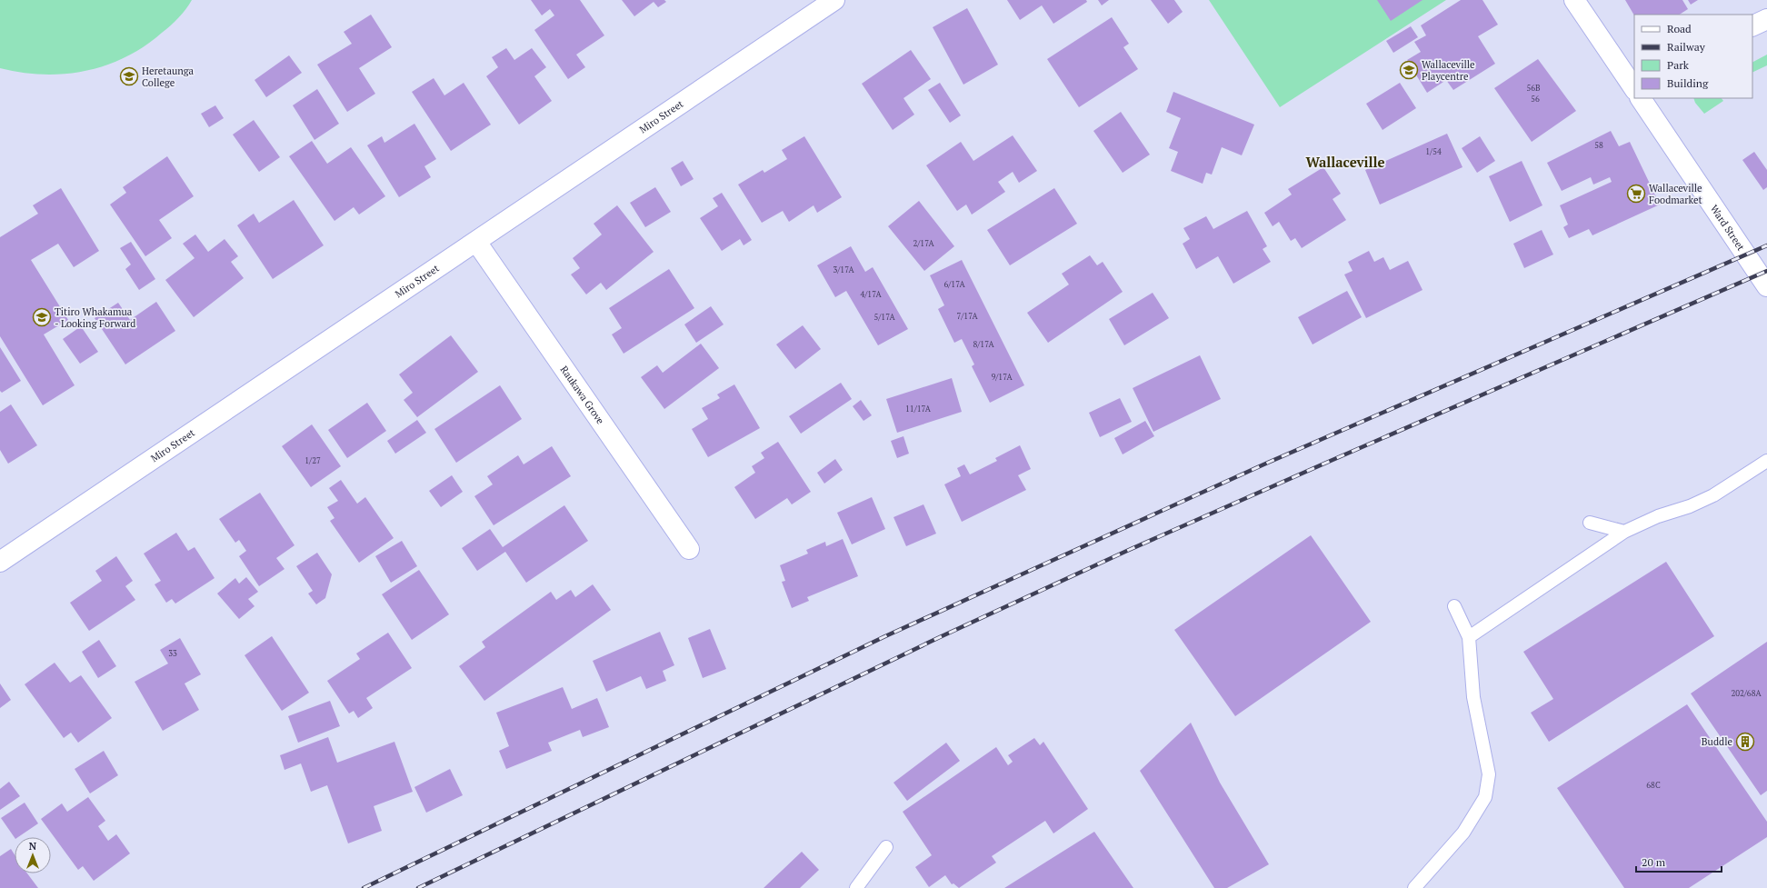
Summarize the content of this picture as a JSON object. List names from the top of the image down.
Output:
{
  "streets": {
    "street": ["Miro Street", "Ward Street", "Raukawa Grove"]
  },
  "crossings": [
    ["Miro Street", "Raukawa Grove"]
  ],
  "districts": ["Wallaceville"],
  "places": {
    "school or university": ["Wallaceville Playcentre", "Heretaunga College", "Titiro Whakamua - Looking Forward"],
    "supermarket": ["Wallaceville Foodmarket"],
    "building": ["Buddle"]
  },
  "house_numbers": [
    "56B",
    "56",
    "58",
    "1/54",
    "2/17A",
    "3/17A",
    "6/17A",
    "4/17A",
    "7/17A",
    "5/17A",
    "8/17A",
    "9/17A",
    "11/17A",
    "1/27",
    "33",
    "202/68A",
    "68C"
  ],
  "legend": [
    "Road",
    "Railway",
    "Park",
    "Building"
  ],
  "scale_bar": "20 m",
  "north": "top"
}
